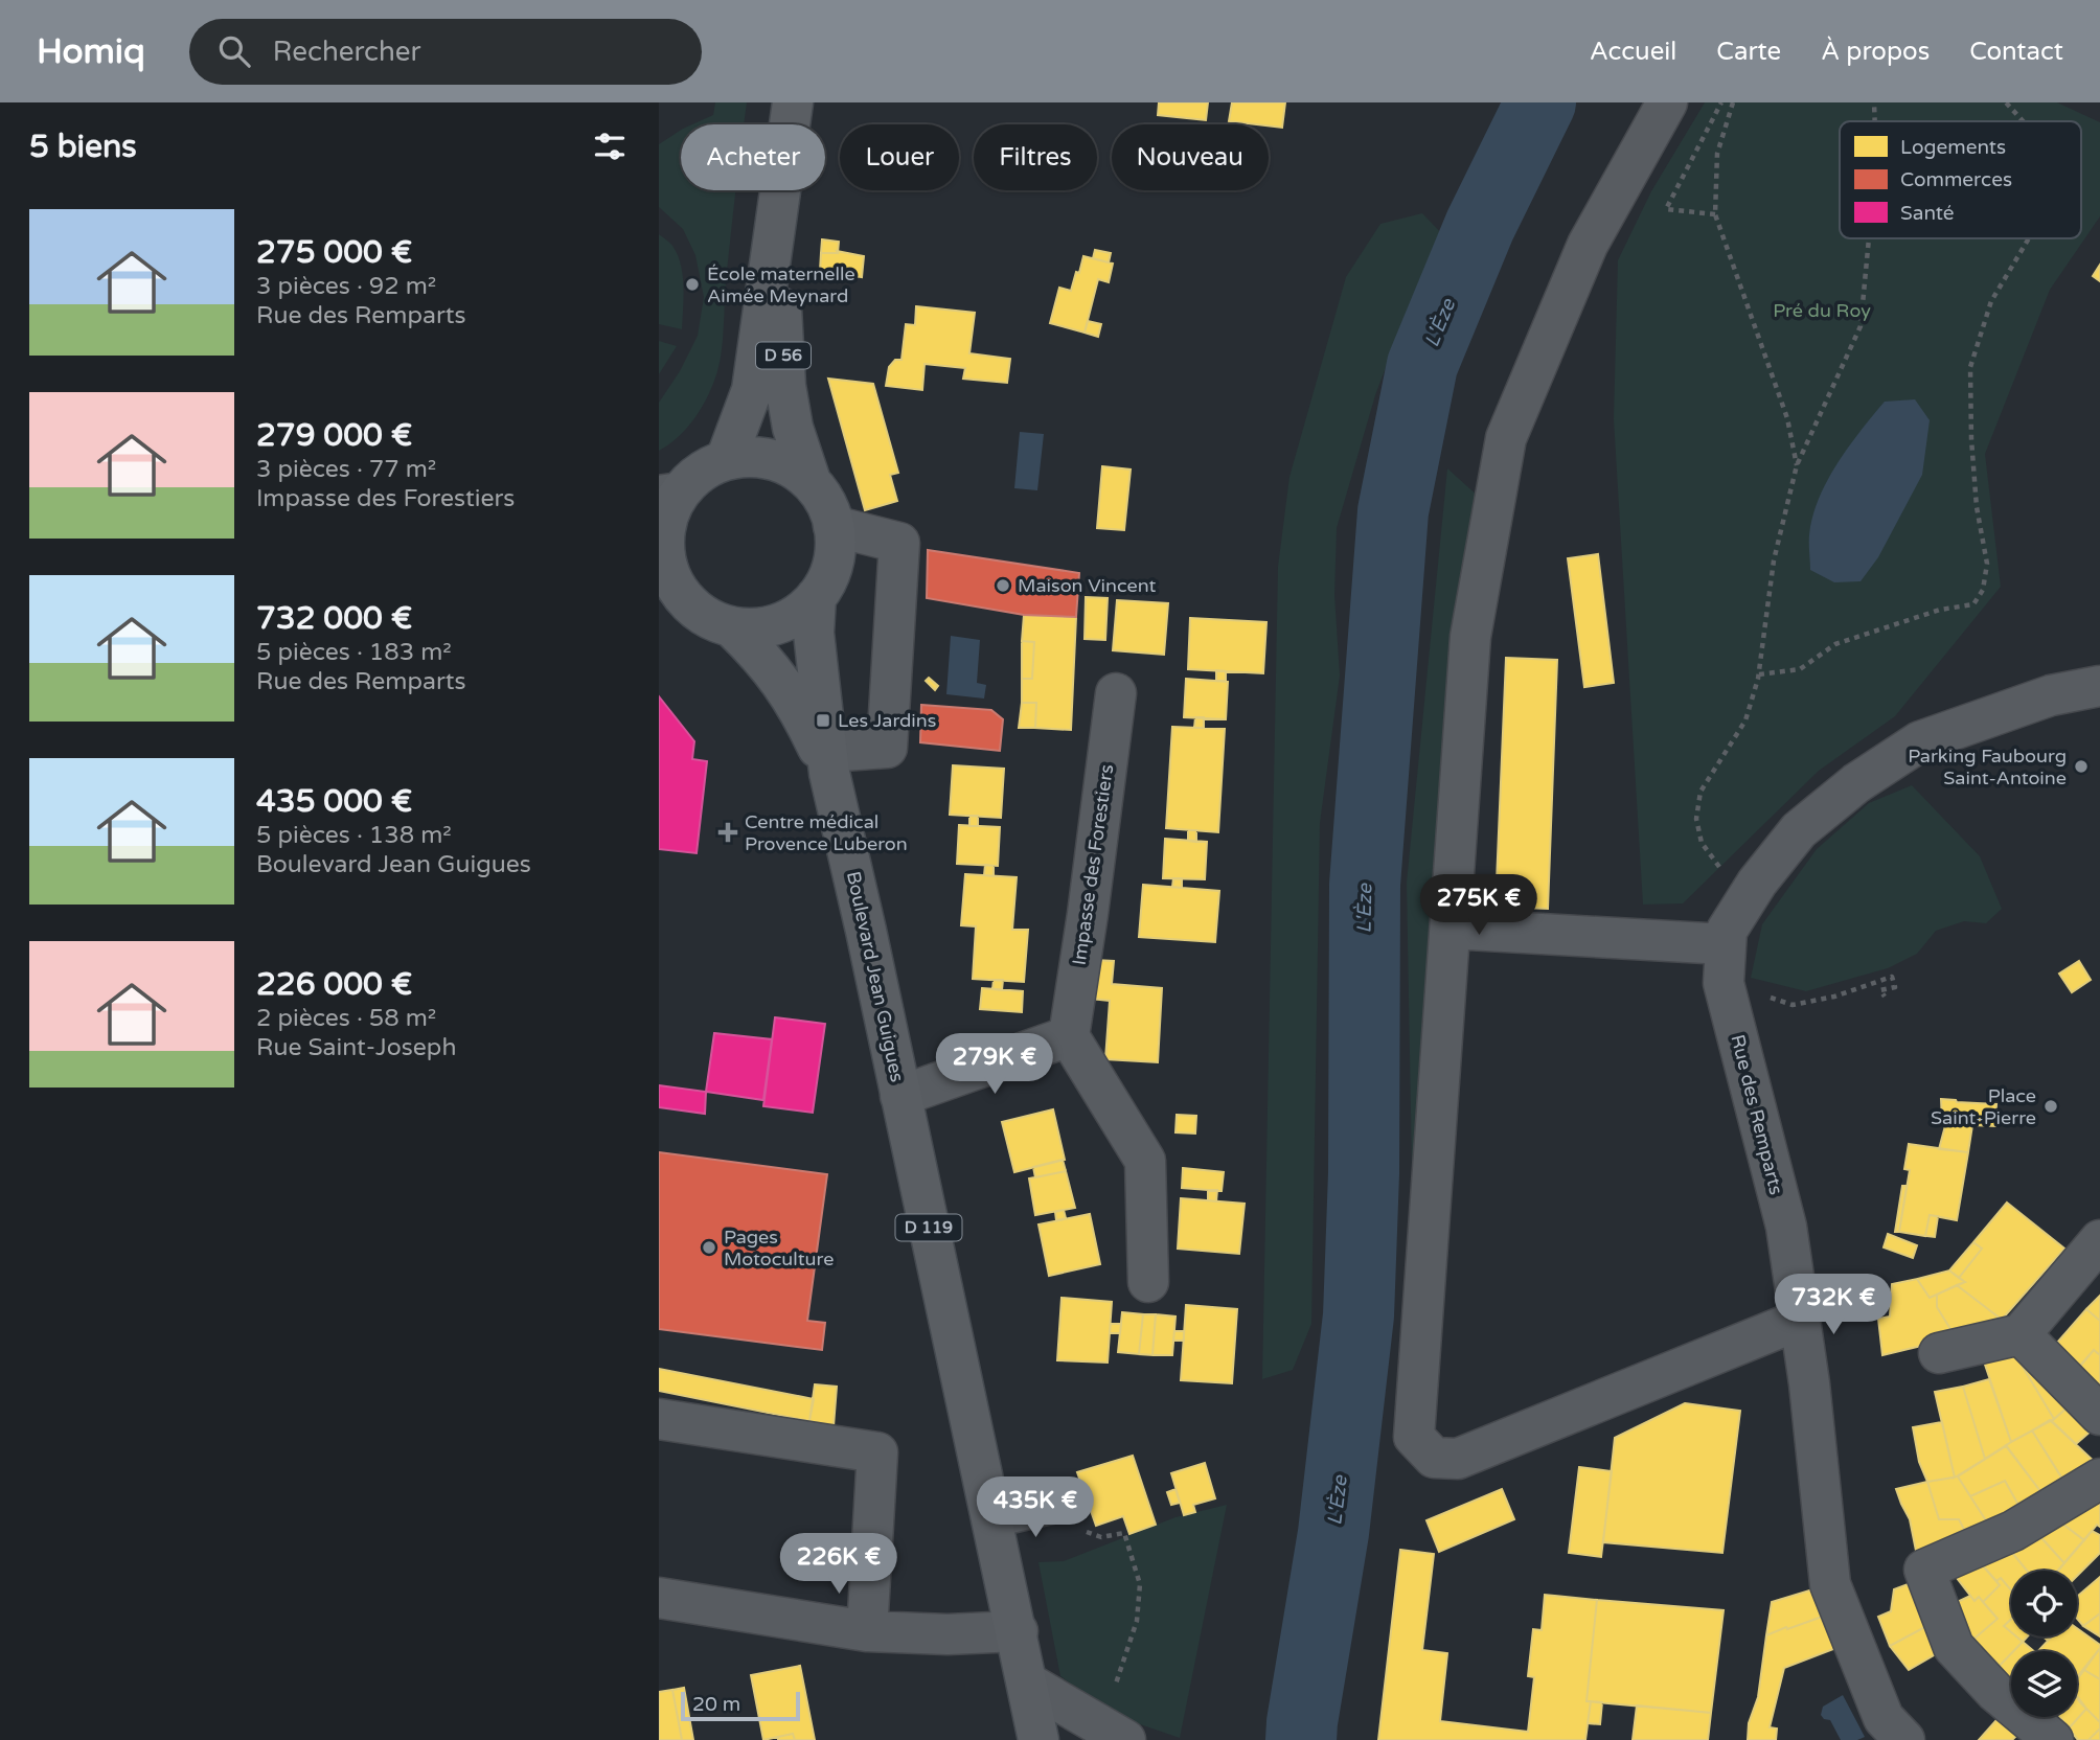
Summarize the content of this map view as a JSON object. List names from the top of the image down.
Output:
{
  "streets": {
    "main road": ["D 56", "Boulevard Jean Guigues", "D 119"],
    "street": ["Impasse des Forestiers", "Rue des Remparts"]
  },
  "crossings": [
    ["D 56", "Boulevard Jean Guigues"]
  ],
  "water": ["L'Èze"],
  "parks": ["Pré du Roy"],
  "places": {
    "other": [
      "École maternelle Aimée Meynard",
      "Maison Vincent",
      "Parking Faubourg Saint-Antoine",
      "Place Saint-Pierre",
      "Pages Motoculture"
    ],
    "transit": ["Les Jardins"],
    "health": ["Centre médical Provence Luberon"]
  },
  "legend": ["Logements", "Commerces", "Santé"],
  "scale_bar": "20 m",
  "page": {
    "header": "Homiq",
    "search": "Rechercher",
    "nav": [
      "Accueil",
      "Carte",
      "À propos",
      "Contact"
    ],
    "heading": "5 biens",
    "chip": [
      "Acheter",
      "Louer",
      "Filtres",
      "Nouveau"
    ],
    "list": [
      {
        "name": "275 000 €",
        "note": "3 pièces · 92 m² · Rue des Remparts"
      },
      {
        "name": "279 000 €",
        "note": "3 pièces · 77 m² · Impasse des Forestiers"
      },
      {
        "name": "732 000 €",
        "note": "5 pièces · 183 m² · Rue des Remparts"
      },
      {
        "name": "435 000 €",
        "note": "5 pièces · 138 m² · Boulevard Jean Guigues"
      },
      {
        "name": "226 000 €",
        "note": "2 pièces · 58 m² · Rue Saint-Joseph"
      }
    ],
    "price": [
      "275K €",
      "279K €",
      "732K €",
      "435K €",
      "226K €"
    ],
    "scale": "20 m"
  }
}
